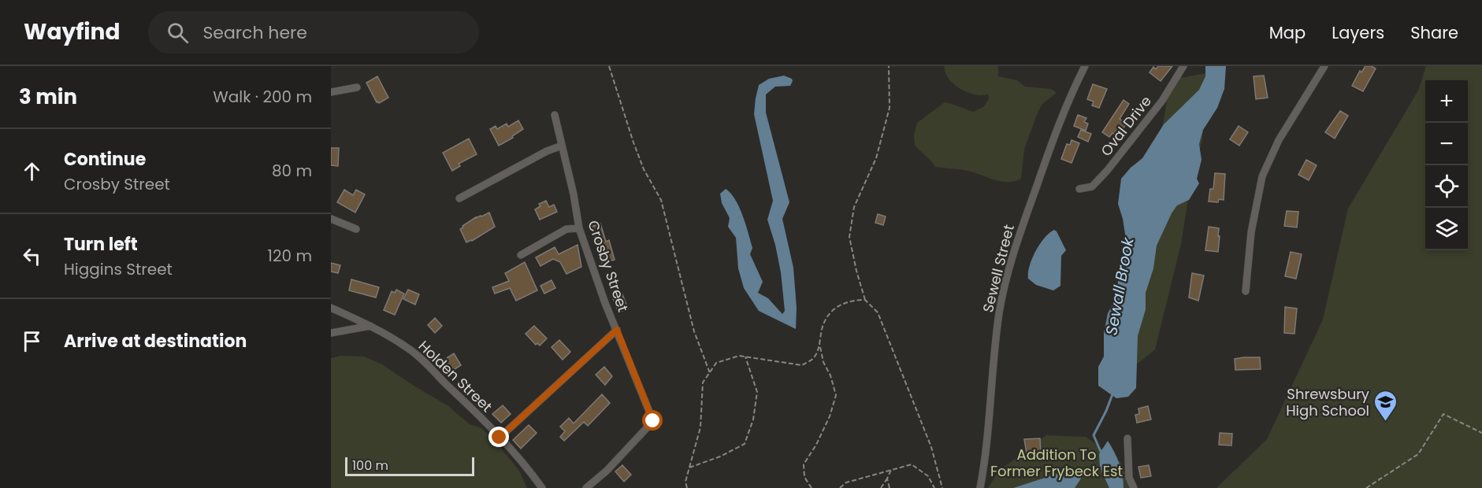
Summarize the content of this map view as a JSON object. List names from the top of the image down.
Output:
{
  "streets": {
    "street": [
      "Oval Drive",
      "Crosby Street",
      "Sewell Street",
      "Holden Street"
    ]
  },
  "water": ["Sewall Brook"],
  "parks": ["Addition To Former Frybeck Est"],
  "places": {
    "school or university": ["Shrewsbury High School"]
  },
  "scale_bar": "100 m",
  "page": {
    "header": "Wayfind",
    "search": "Search here",
    "nav": ["Map", "Layers", "Share"],
    "heading": ["3 min", "Walk · 200 m"],
    "map_buttons": ["+", "−"],
    "list": [
      ["Continue", "Crosby Street", "80 m"],
      ["Turn left", "Higgins Street", "120 m"],
      "Arrive at destination"
    ],
    "scale": "100 m"
  }
}
